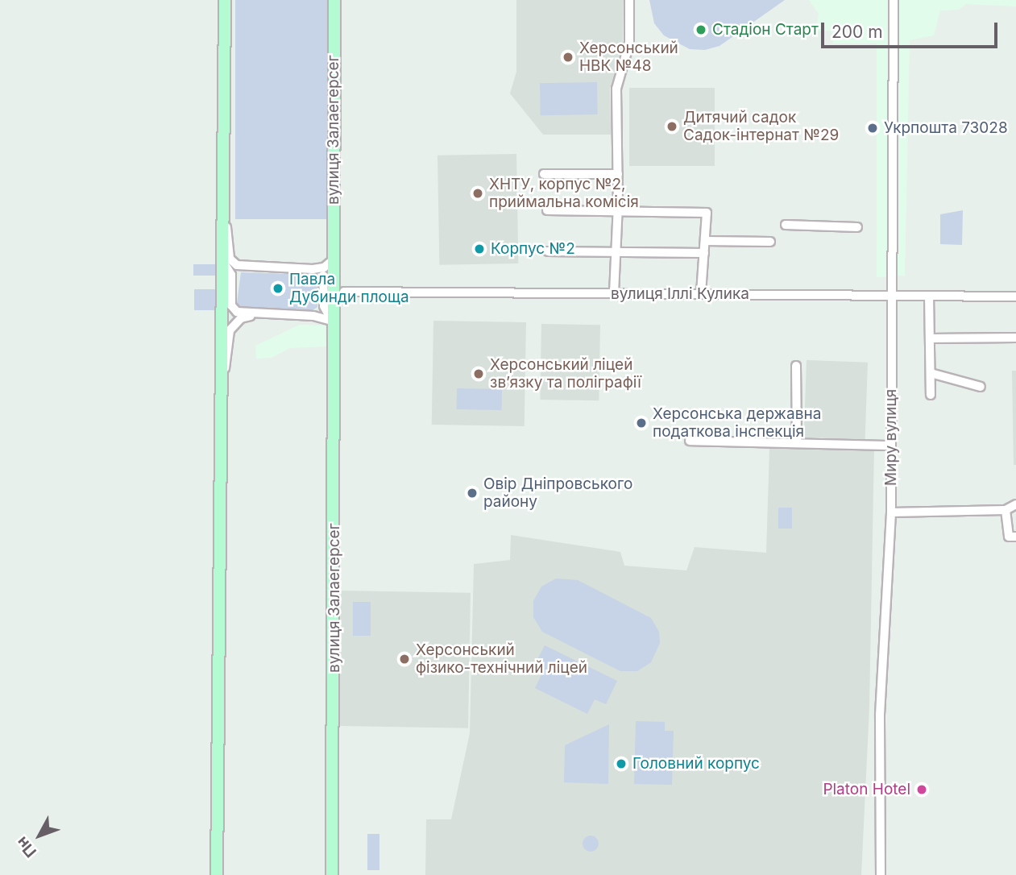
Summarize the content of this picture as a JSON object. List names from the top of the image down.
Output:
{
  "streets": {
    "main road": ["вулиця Залаегерсег"],
    "street": ["вулиця Іллі Кулика", "Миру вулиця"]
  },
  "crossings": [
    ["вулиця Іллі Кулика", "Миру вулиця"]
  ],
  "places": [
    "Стадіон Старт",
    "Херсонський НВК №48",
    "Дитячий садок Садок-інтернат №29",
    "Укрпошта 73028",
    "ХНТУ, корпус №2, приймальна комісія",
    "Корпус №2",
    "Павла Дубинди площа",
    "Херсонський ліцей зв’язку та поліграфії",
    "Херсонська державна податкова інспекція",
    "Овір Дніпровського району",
    "Херсонський фізико-технічний ліцей",
    "Головний корпус",
    "Platon Hotel"
  ],
  "scale_bar": "200 m",
  "north": "bottom left"
}
